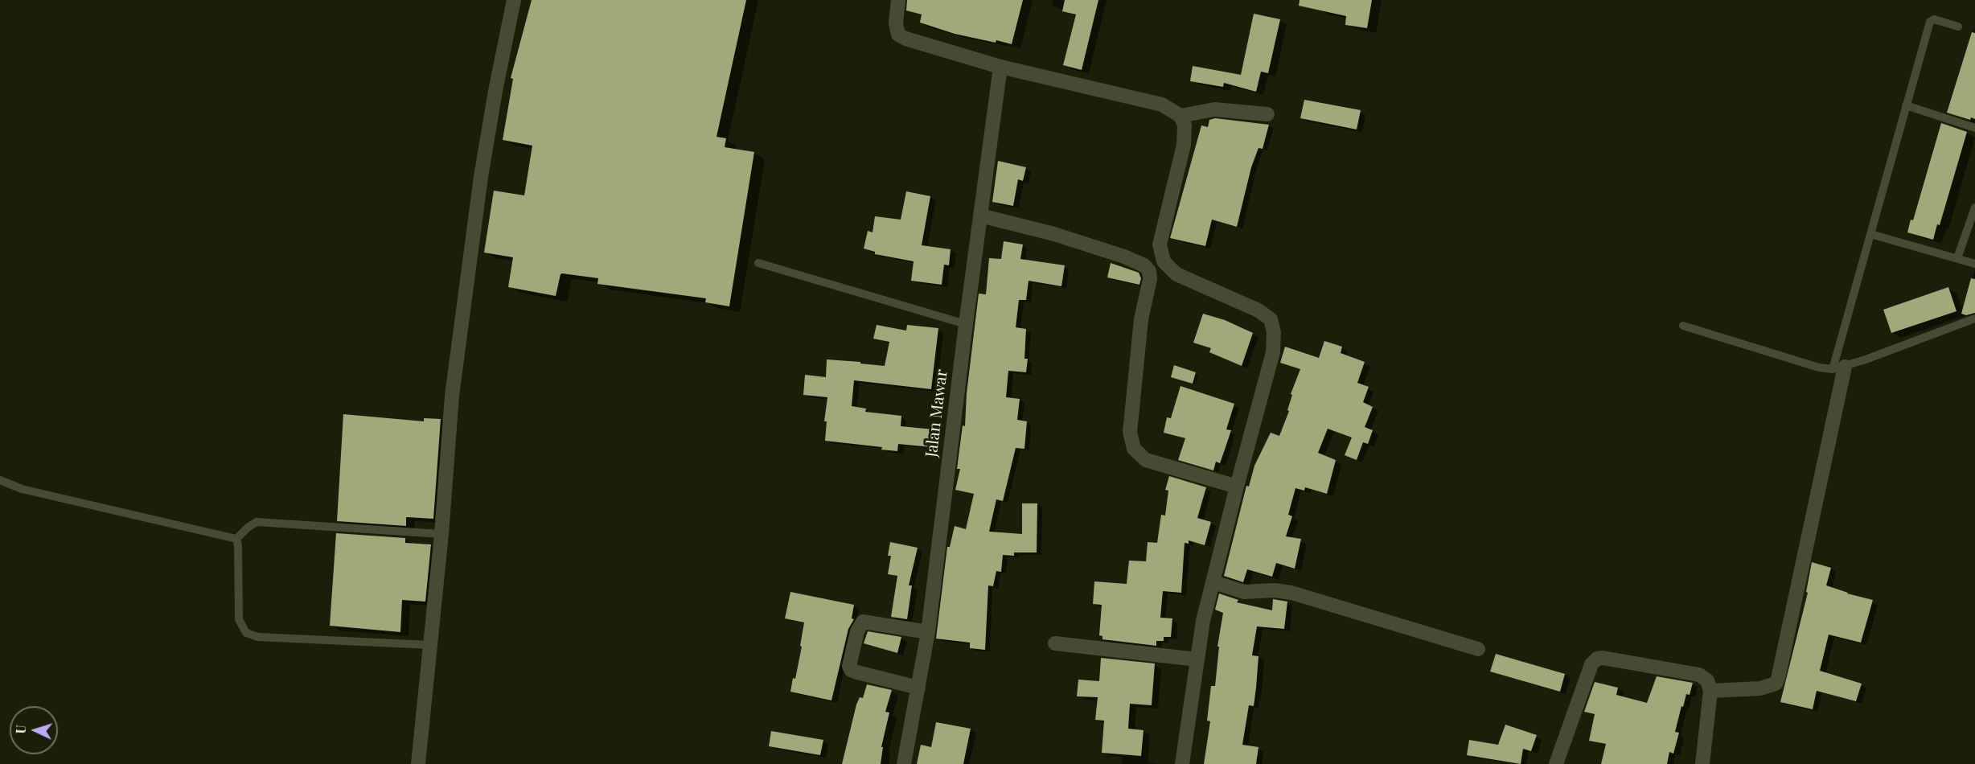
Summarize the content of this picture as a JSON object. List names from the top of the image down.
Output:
{
  "streets": {
    "street": ["Jalan Mawar"]
  },
  "north": "left"
}
